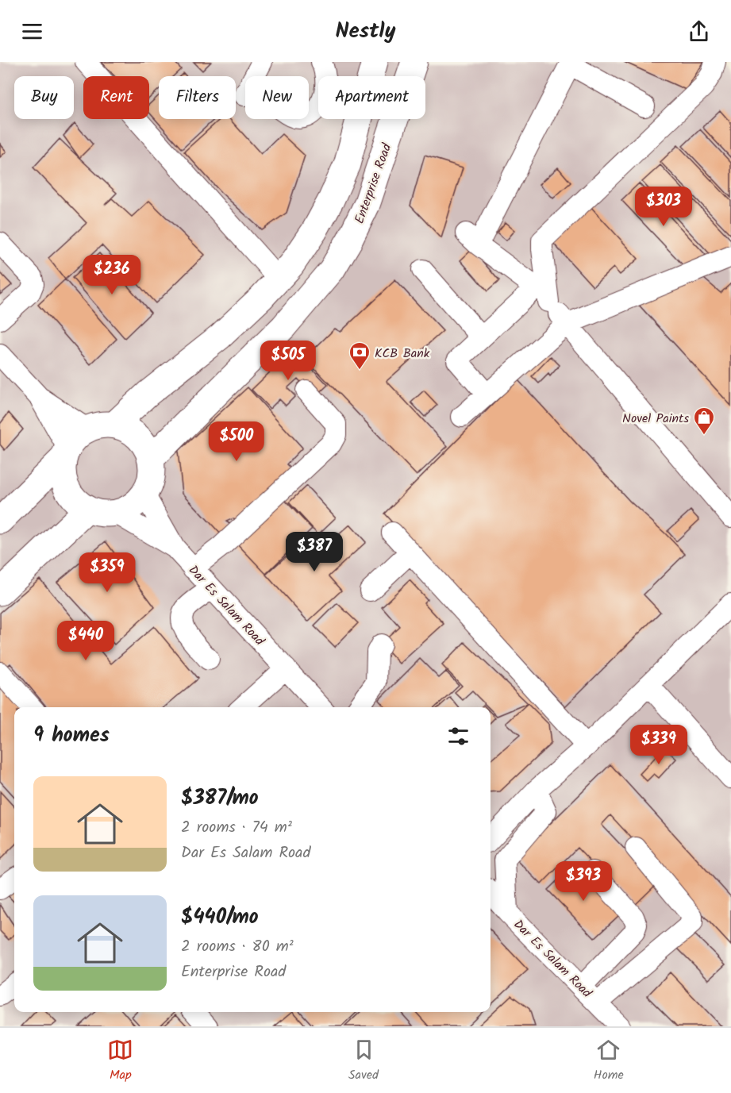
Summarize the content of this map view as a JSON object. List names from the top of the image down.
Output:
{
  "streets": {
    "main road": ["Enterprise Road"],
    "street": ["Dar Es Salam Road"]
  },
  "crossings": [
    ["Enterprise Road", "Dar Es Salam Road"]
  ],
  "places": {
    "bank": ["KCB Bank"],
    "shop": ["Novel Paints"]
  },
  "page": {
    "header": "Nestly",
    "chip": [
      "Buy",
      "Rent",
      "Filters",
      "New",
      "Apartment"
    ],
    "price": [
      "$303",
      "$236",
      "$505",
      "$500",
      "$387",
      "$359",
      "$440",
      "$339",
      "$393"
    ],
    "heading": "9 homes",
    "list": [
      {
        "name": "$387/mo",
        "note": "2 rooms · 74 m² · Dar Es Salam Road"
      },
      {
        "name": "$440/mo",
        "note": "2 rooms · 80 m² · Enterprise Road"
      }
    ],
    "tabs": ["Map", "Saved", "Home"]
  }
}
